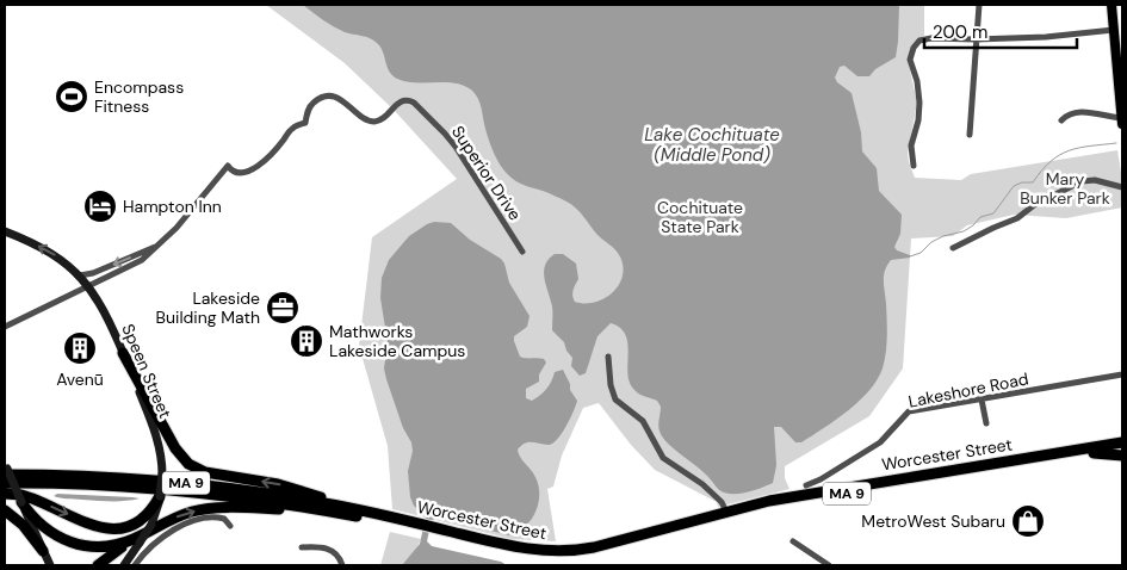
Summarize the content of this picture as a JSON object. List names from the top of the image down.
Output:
{
  "streets": {
    "highway": ["Worcester Street", "MA 9"],
    "main road": ["Speen Street"],
    "street": ["Superior Drive", "Lakeshore Road"]
  },
  "crossings": [
    ["Superior Drive", "Speen Street"]
  ],
  "water": ["Lake Cochituate (Middle Pond)"],
  "parks": ["Mary Bunker Park", "Cochituate State Park"],
  "places": {
    "sports": ["Encompass Fitness"],
    "hotel": ["Hampton Inn"],
    "office": ["Lakeside Building Math"],
    "building": ["Mathworks Lakeside Campus", "Avenū"],
    "shop": ["MetroWest Subaru"]
  },
  "scale_bar": "200 m"
}
